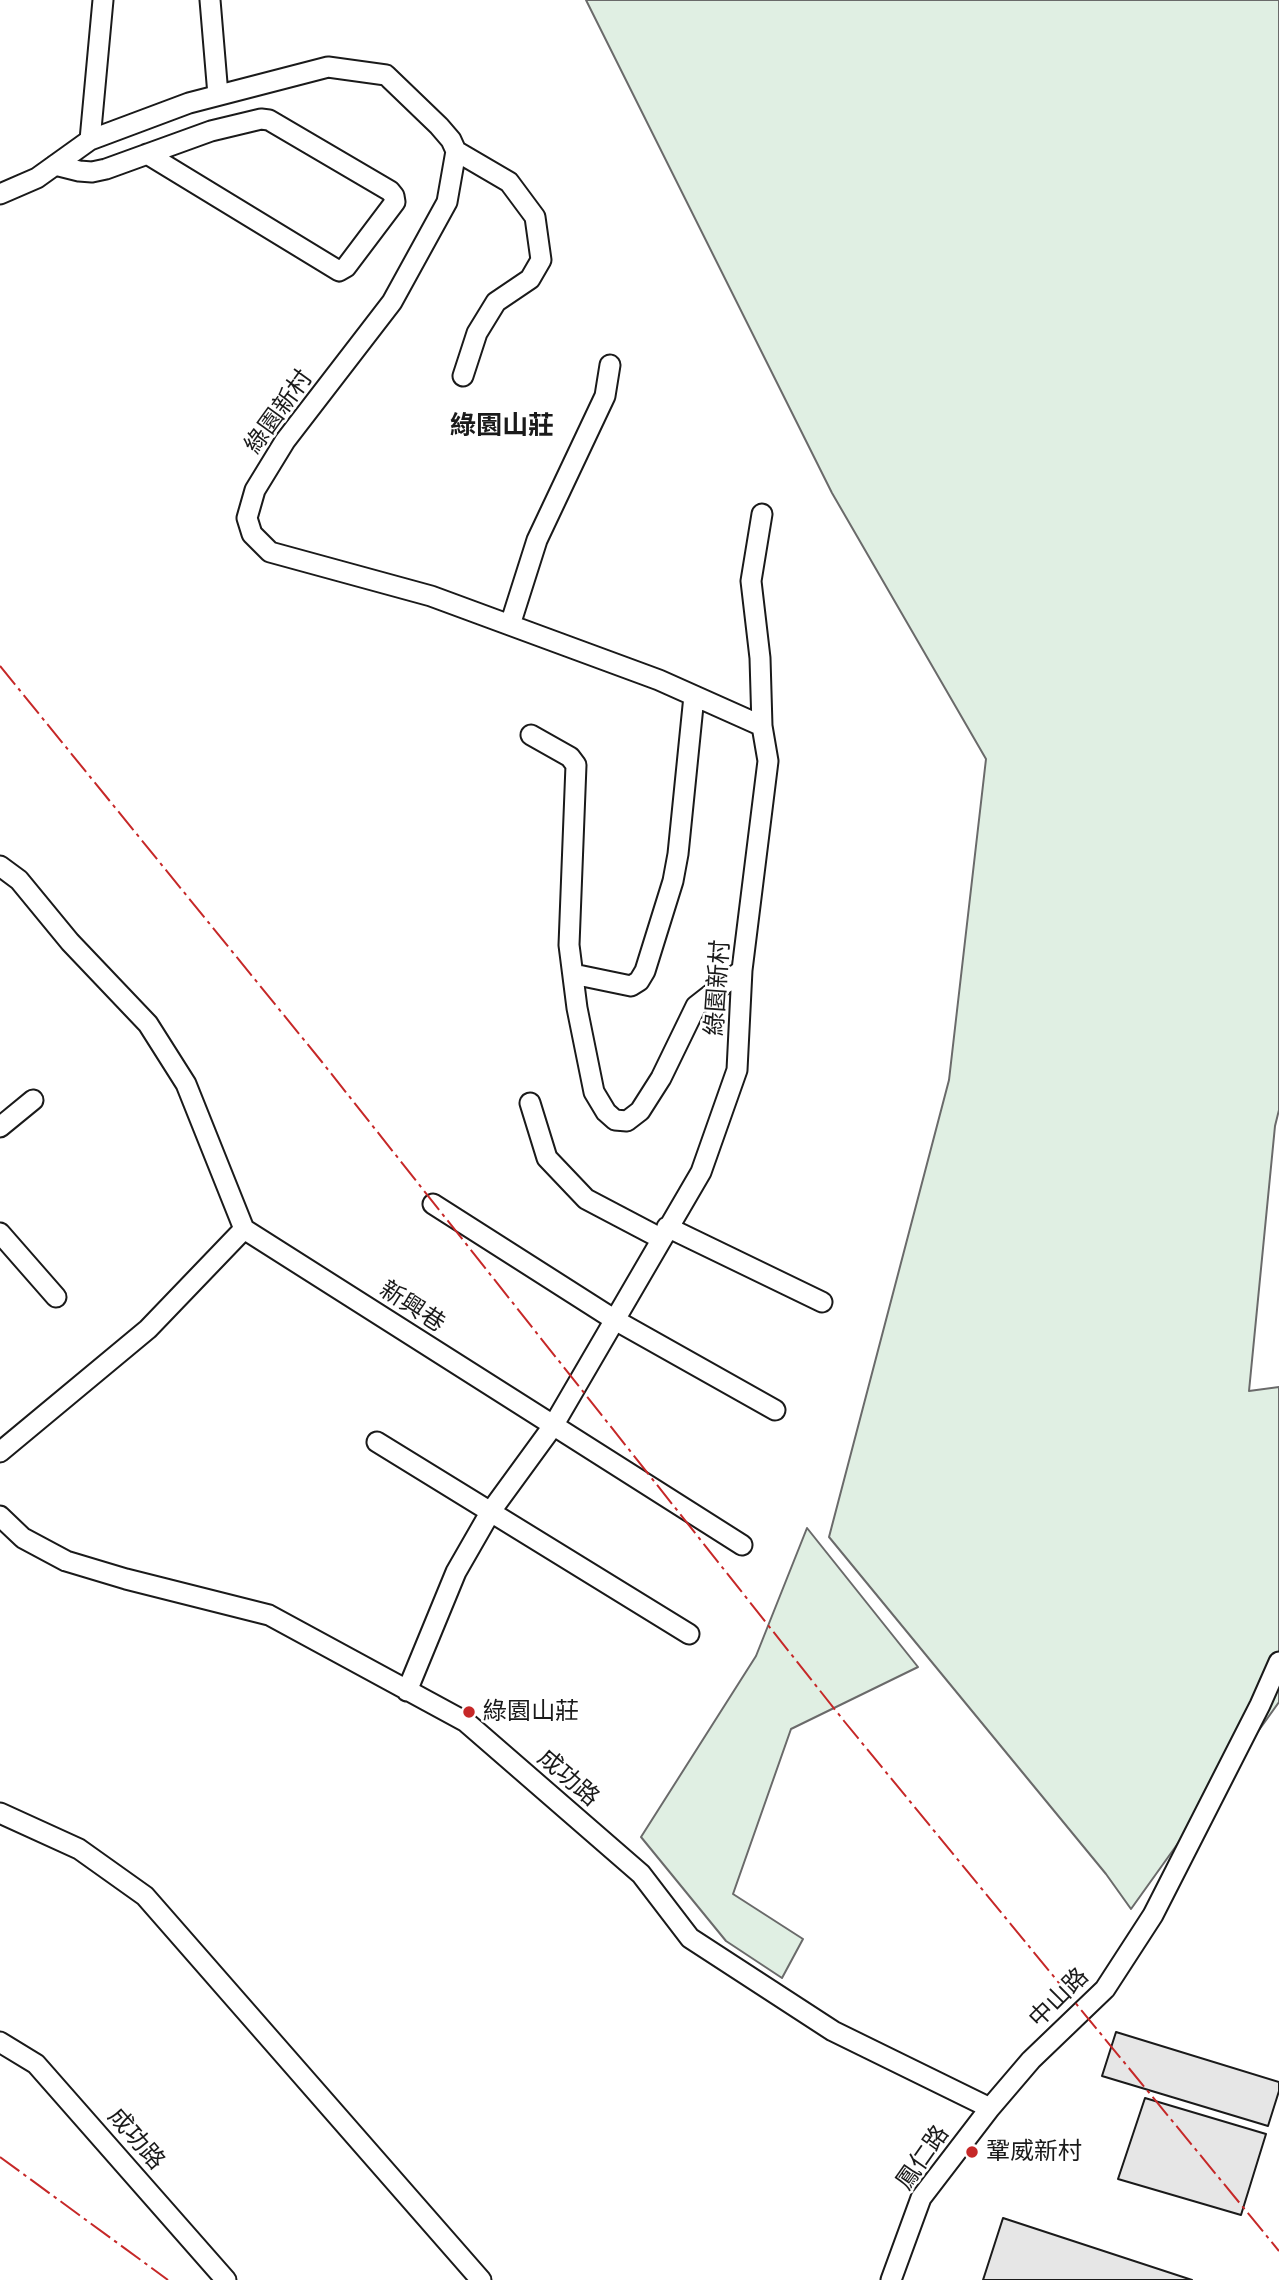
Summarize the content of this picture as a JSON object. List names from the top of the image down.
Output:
{
  "streets": {
    "street": [
      "綠園新村",
      "新興巷",
      "成功路",
      "中山路",
      "鳳仁路"
    ]
  },
  "crossings": [
    ["成功路", "中山路"],
    ["成功路", "鳳仁路"],
    ["中山路", "鳳仁路"]
  ],
  "districts": ["綠園山莊"],
  "places": ["綠園山莊", "鞏威新村"]
}
